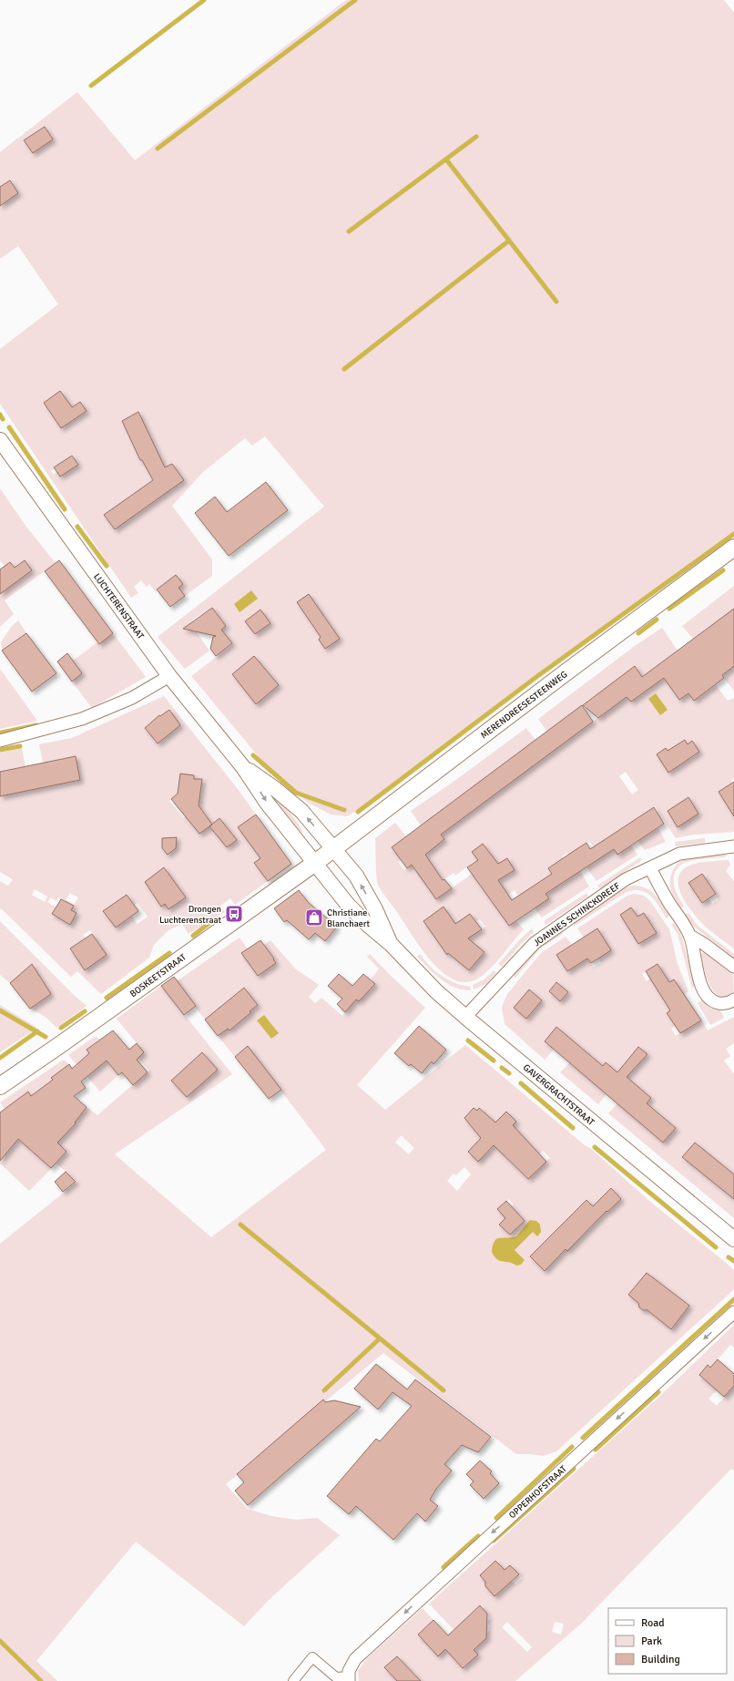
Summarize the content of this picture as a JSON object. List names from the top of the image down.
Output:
{
  "streets": {
    "main road": ["MERENDREESESTEENWEG", "BOSKEETSTRAAT"],
    "street": [
      "LUCHTERENSTRAAT",
      "JOANNES SCHINCKDREEF",
      "GAVERGRACHTSTRAAT",
      "OPPERHOFSTRAAT"
    ]
  },
  "crossings": [
    ["LUCHTERENSTRAAT", "MERENDREESESTEENWEG"],
    ["LUCHTERENSTRAAT", "BOSKEETSTRAAT"],
    ["LUCHTERENSTRAAT", "GAVERGRACHTSTRAAT"],
    ["MERENDREESESTEENWEG", "BOSKEETSTRAAT"],
    ["MERENDREESESTEENWEG", "GAVERGRACHTSTRAAT"],
    ["JOANNES SCHINCKDREEF", "GAVERGRACHTSTRAAT"],
    ["BOSKEETSTRAAT", "GAVERGRACHTSTRAAT"]
  ],
  "one_way": ["OPPERHOFSTRAAT"],
  "places": {
    "bus stop": ["Drongen Luchterenstraat"],
    "shop": ["Christiane Blanchaert"]
  },
  "legend": ["Road", "Park", "Building"]
}
